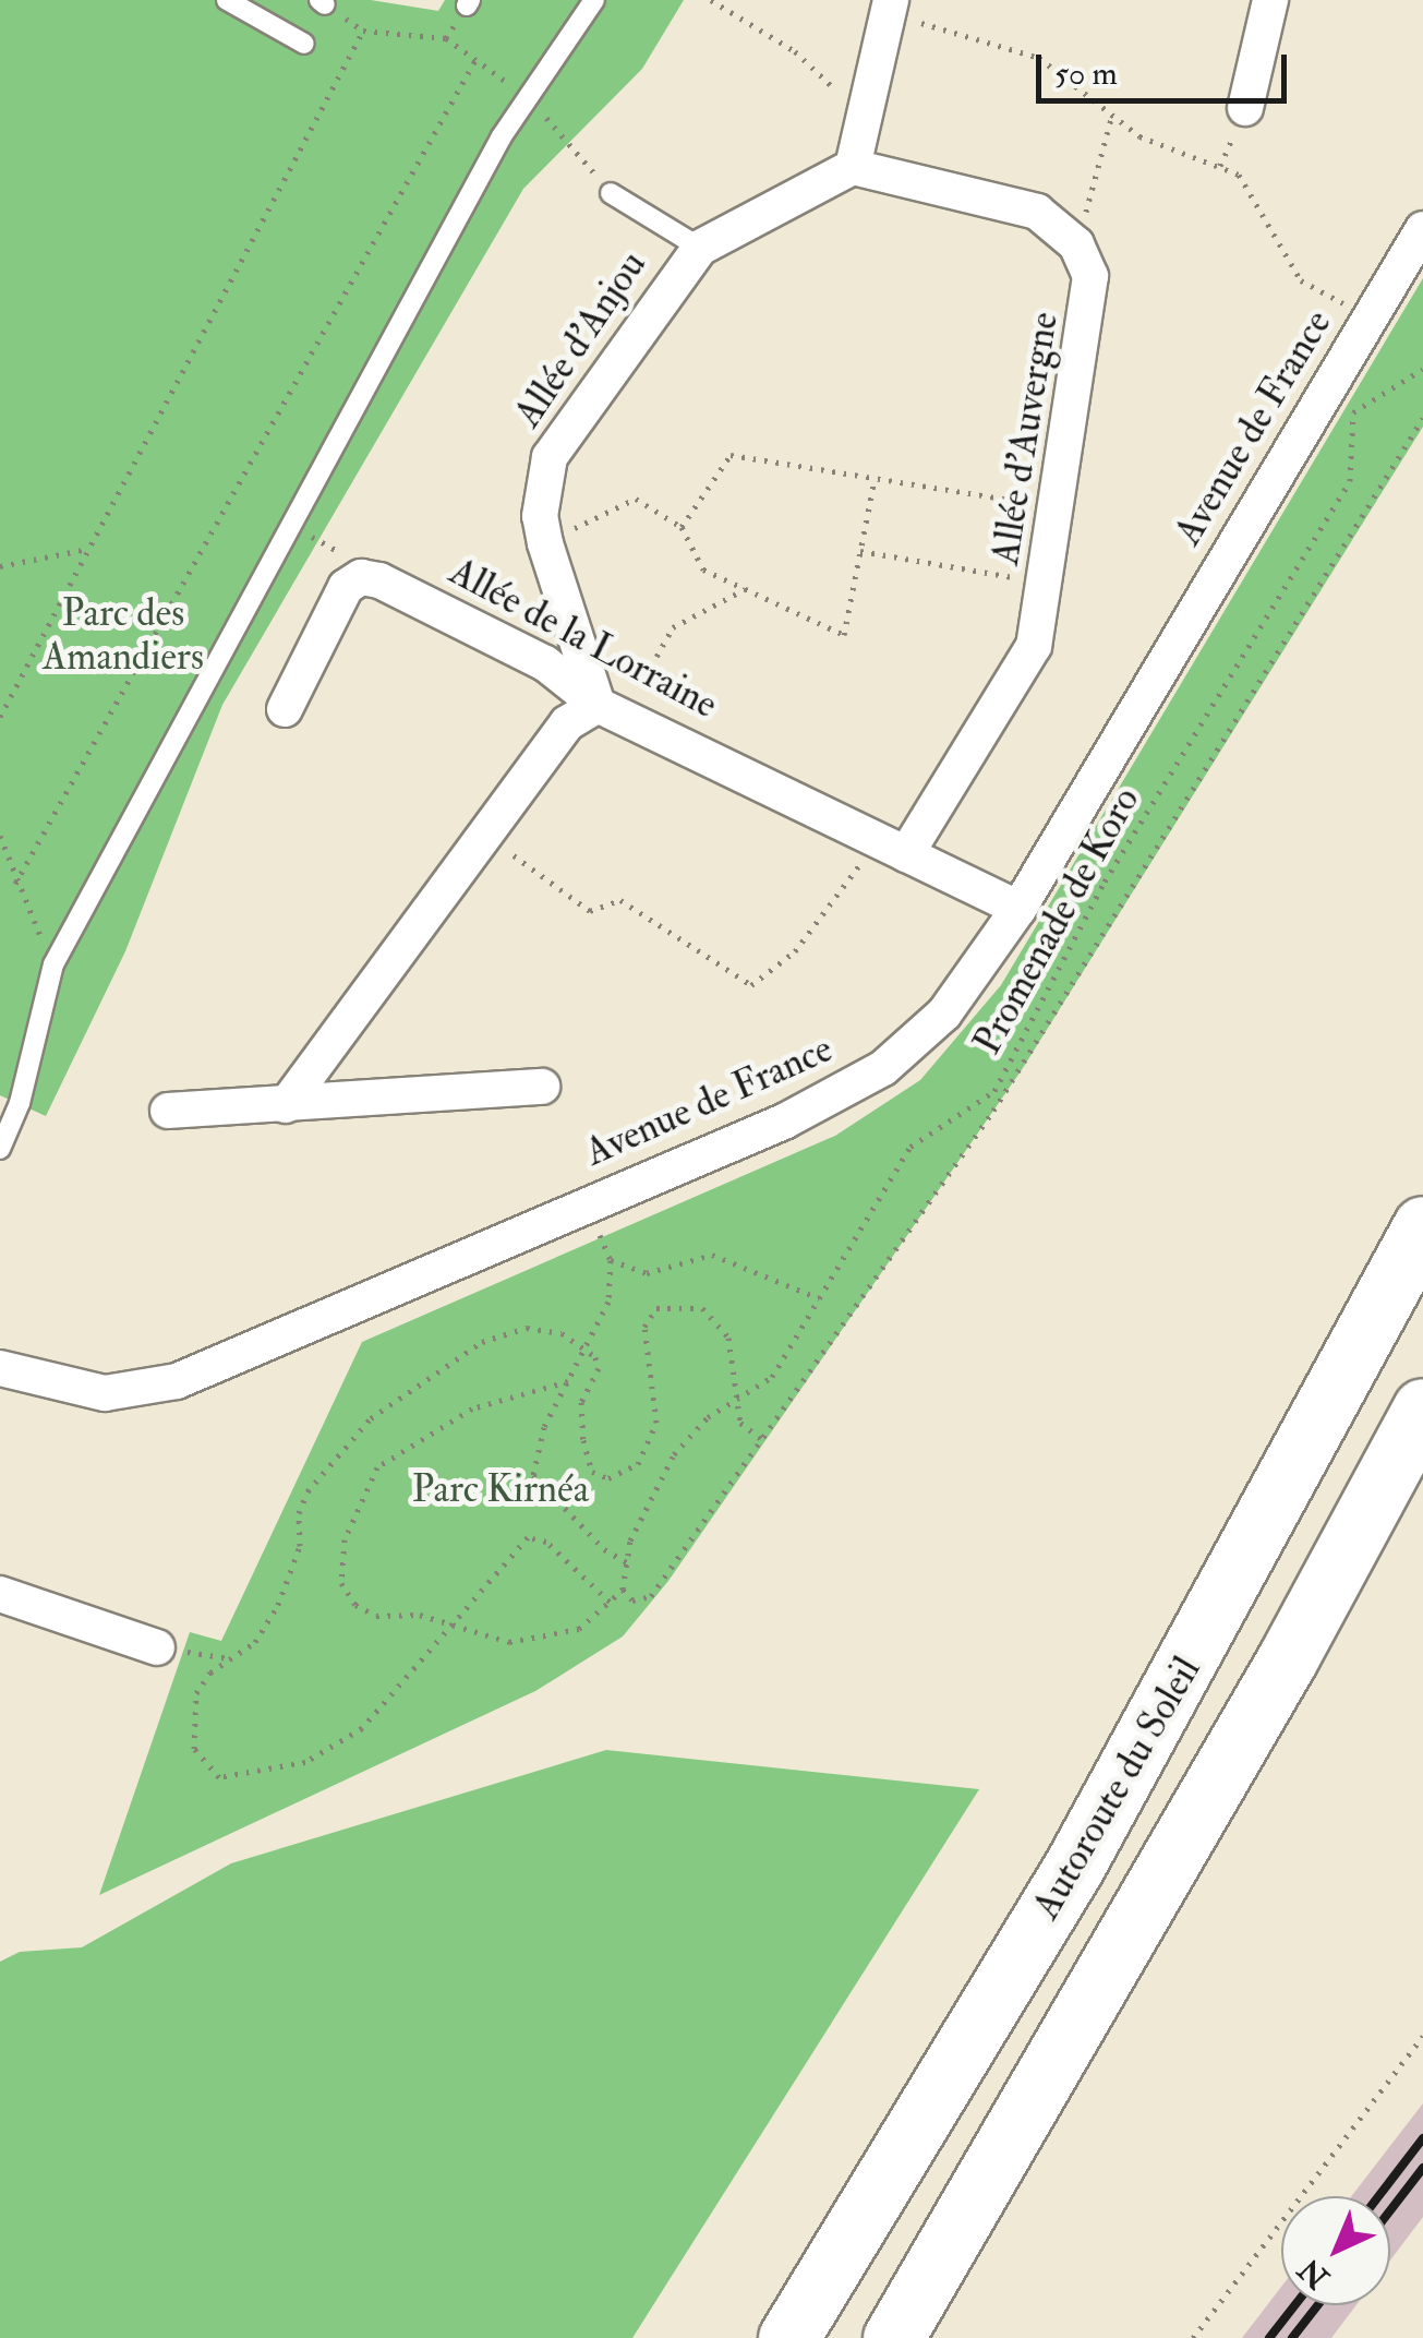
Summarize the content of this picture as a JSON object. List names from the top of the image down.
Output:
{
  "streets": {
    "highway": ["Autoroute du Soleil"],
    "street": [
      "Allée d'Anjou",
      "Avenue de France",
      "Allée d'Auvergne",
      "Allée de la Lorraine"
    ],
    "path": ["Promenade de Koro"]
  },
  "crossings": [
    ["Allée d'Anjou", "Allée de la Lorraine"],
    ["Avenue de France", "Allée de la Lorraine"],
    ["Allée d'Auvergne", "Allée de la Lorraine"]
  ],
  "parks": ["Parc des Amandiers", "Parc Kirnéa"],
  "scale_bar": "50 m",
  "north": "bottom left"
}
